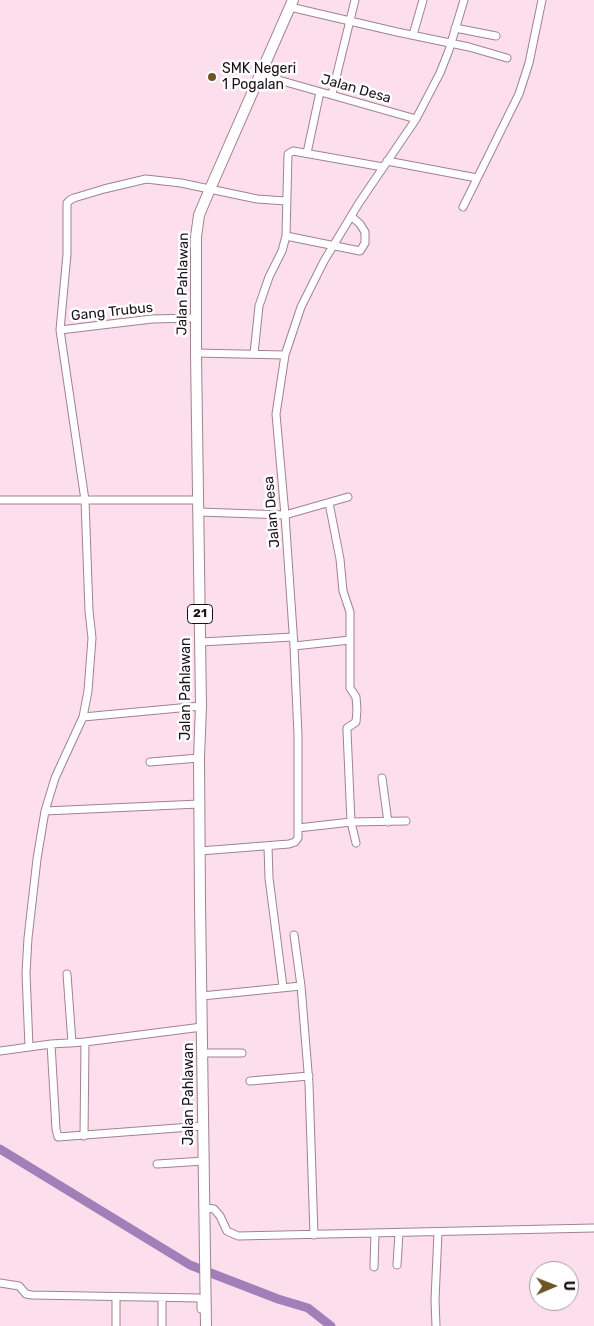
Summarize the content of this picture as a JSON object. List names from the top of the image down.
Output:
{
  "streets": {
    "highway": ["Jalan Pahlawan", "21"],
    "street": ["Jalan Desa", "Gang Trubus"]
  },
  "crossings": [
    ["Jalan Desa", "Jalan Pahlawan"],
    ["Jalan Pahlawan", "Gang Trubus"]
  ],
  "places": ["SMK Negeri 1 Pogalan"],
  "north": "right"
}
